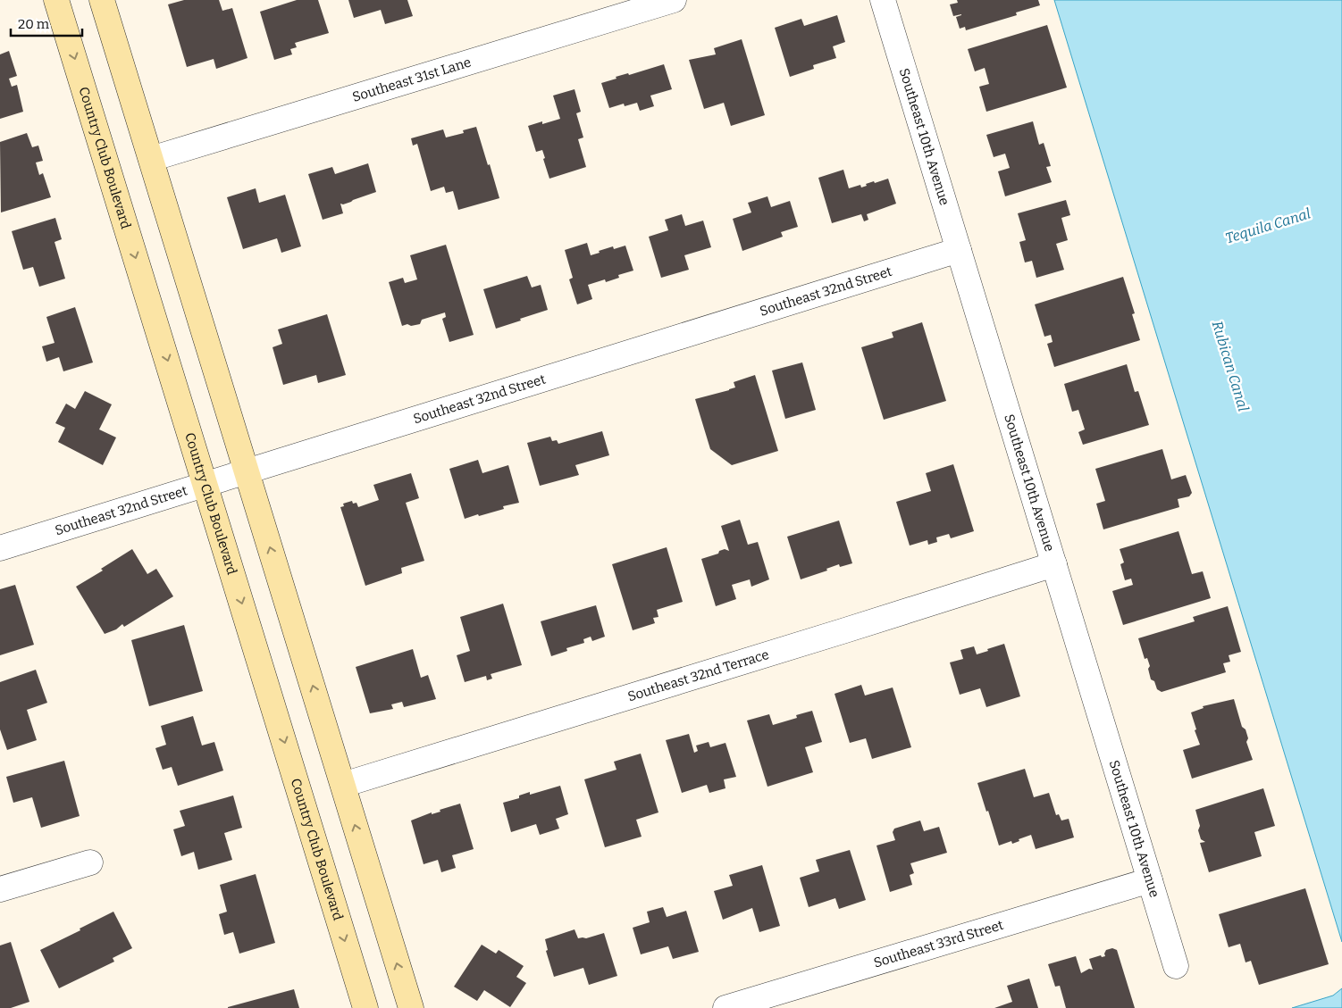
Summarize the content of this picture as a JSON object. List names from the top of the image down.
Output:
{
  "streets": {
    "main road": ["Country Club Boulevard"],
    "street": [
      "Southeast 31st Lane",
      "Southeast 10th Avenue",
      "Southeast 32nd Street",
      "Southeast 32nd Terrace",
      "Southeast 33rd Street"
    ]
  },
  "crossings": [
    ["Southeast 10th Avenue", "Southeast 32nd Street"],
    ["Southeast 10th Avenue", "Southeast 32nd Terrace"],
    ["Southeast 10th Avenue", "Southeast 33rd Street"],
    ["Country Club Boulevard", "Southeast 32nd Street"]
  ],
  "water": ["Tequila Canal", "Rubican Canal"],
  "scale_bar": "20 m"
}
